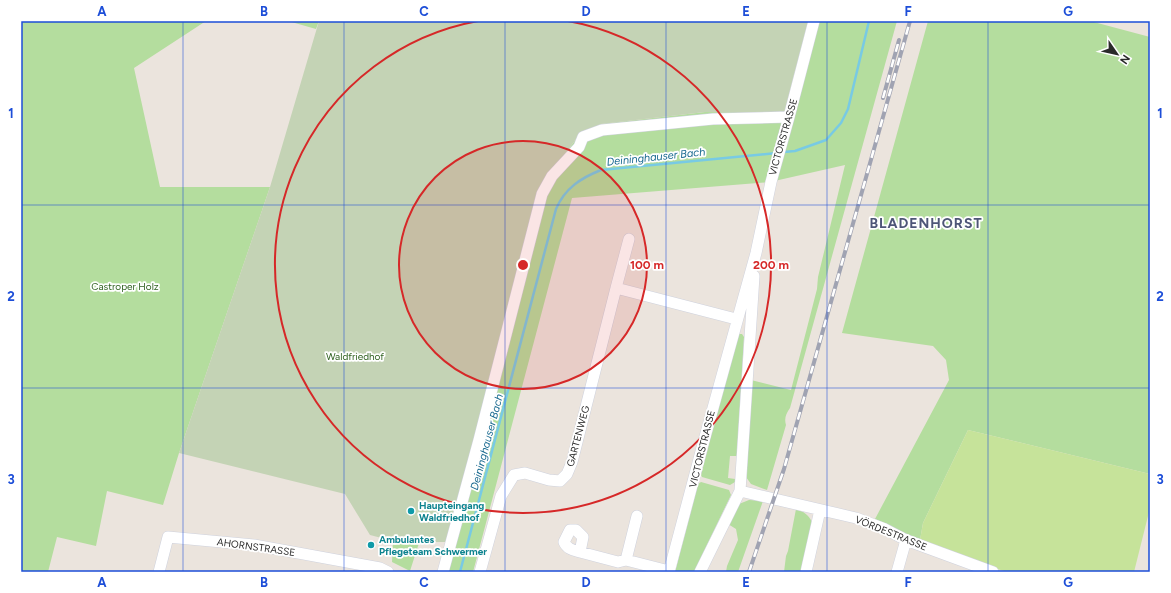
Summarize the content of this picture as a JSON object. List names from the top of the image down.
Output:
{
  "streets": {
    "street": [
      "VICTORSTRASSE",
      "GARTENWEG",
      "VÖRDESTRASSE",
      "AHORNSTRASSE"
    ]
  },
  "crossings": [
    ["VICTORSTRASSE", "VÖRDESTRASSE"]
  ],
  "districts": ["BLADENHORST"],
  "water": ["Deininghauser Bach"],
  "parks": ["Castroper Holz", "Waldfriedhof"],
  "places": ["Haupteingang Waldfriedhof", "Ambulantes Pflegeteam Schwermer"],
  "north": "bottom right",
  "grid": {
    "columns": [
      "A",
      "B",
      "C",
      "D",
      "E",
      "F",
      "G"
    ],
    "rows": ["1", "2", "3"]
  },
  "rings": ["100 m", "200 m"]
}
